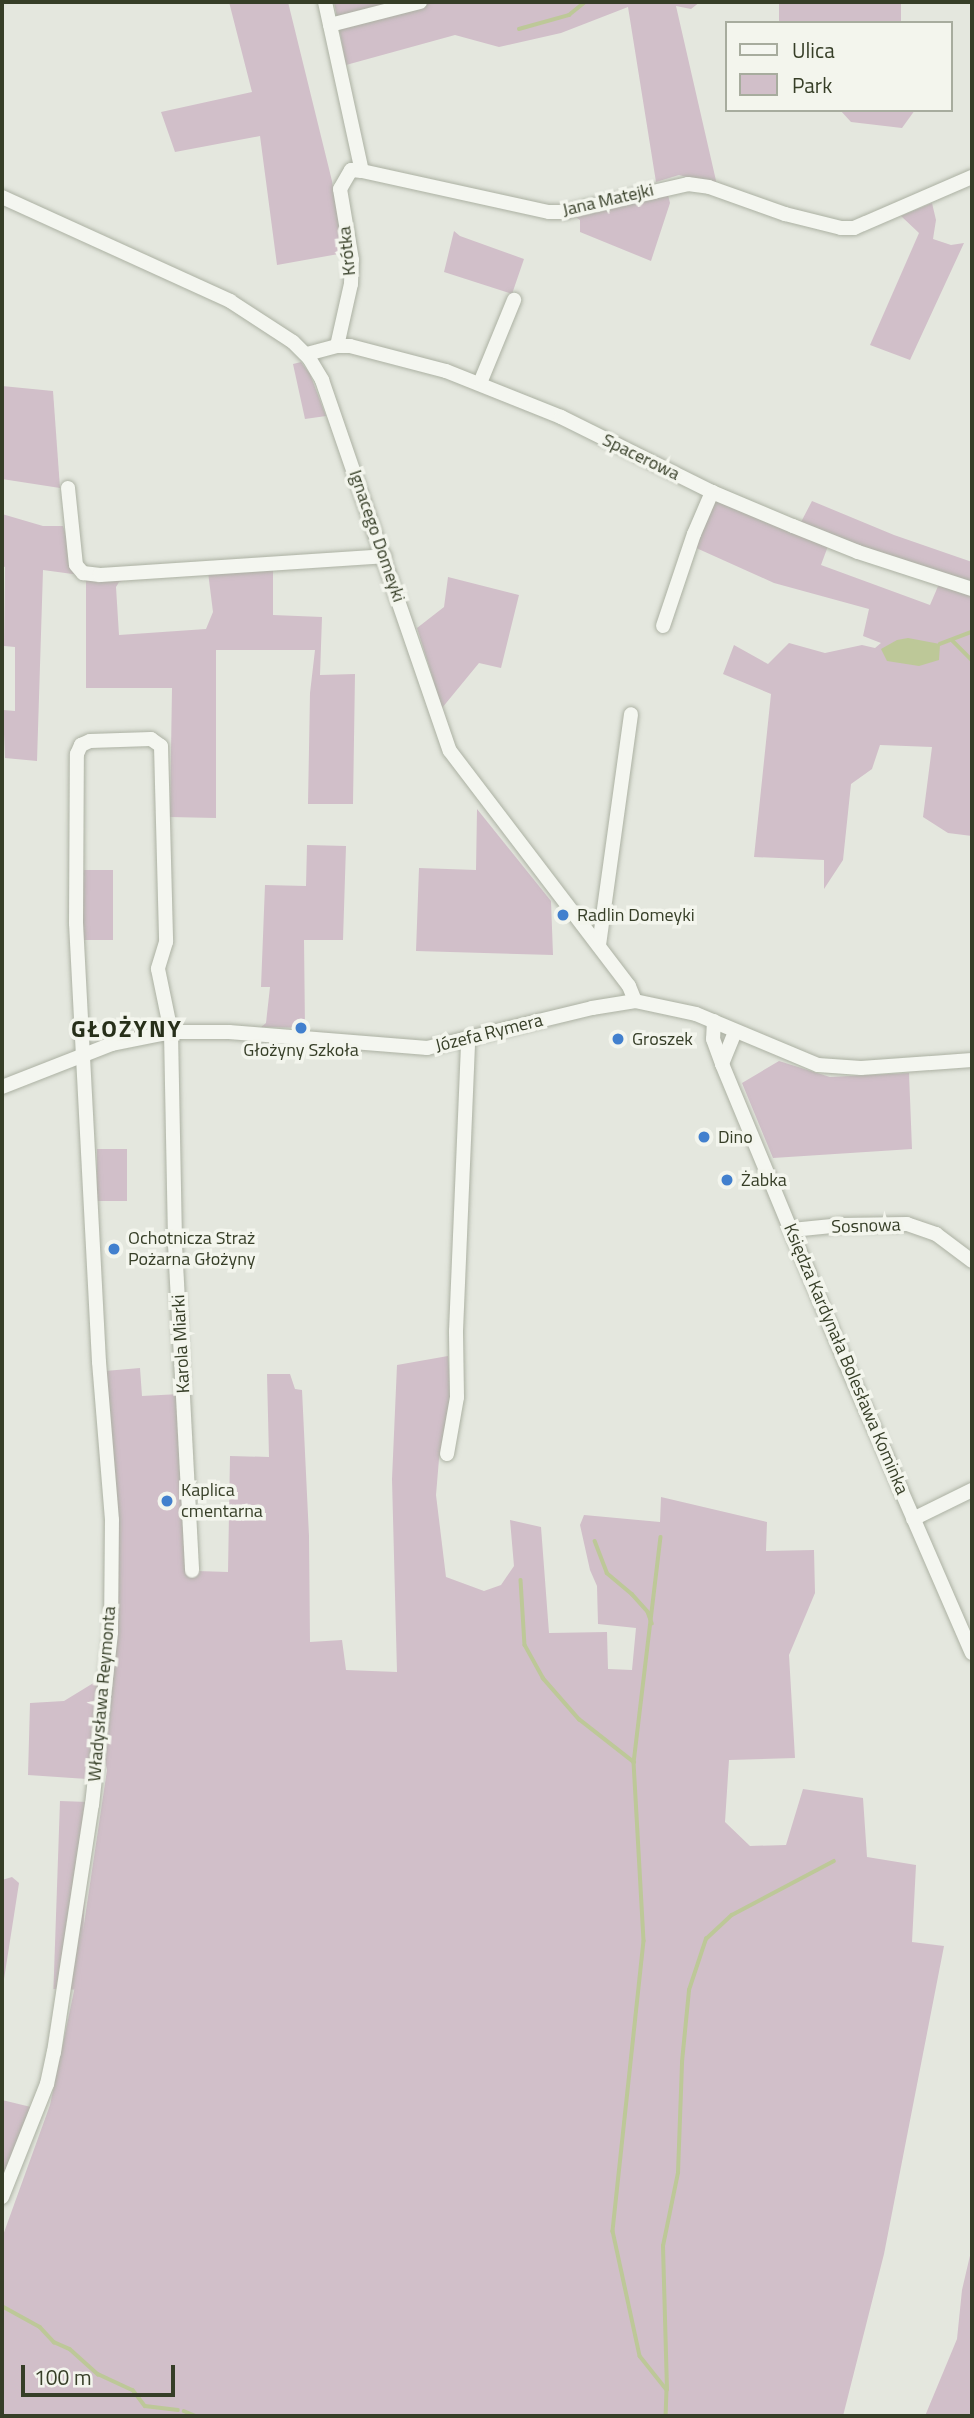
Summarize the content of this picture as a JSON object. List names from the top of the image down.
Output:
{
  "streets": {
    "street": [
      "Jana Matejki",
      "Krótka",
      "Spacerowa",
      "Ignacego Domeyki",
      "Józefa Rymera",
      "Sosnowa",
      "Karola Miarki",
      "Księdza Kardynała Bolesława Kominka",
      "Władysława Reymonta"
    ]
  },
  "crossings": [
    ["Jana Matejki", "Krótka"],
    ["Krótka", "Spacerowa"],
    ["Spacerowa", "Ignacego Domeyki"],
    ["Ignacego Domeyki", "Józefa Rymera"],
    ["Józefa Rymera", "Karola Miarki"],
    ["Józefa Rymera", "Księdza Kardynała Bolesława Kominka"],
    ["Józefa Rymera", "Władysława Reymonta"],
    ["Sosnowa", "Księdza Kardynała Bolesława Kominka"],
    ["Karola Miarki", "Władysława Reymonta"]
  ],
  "districts": ["GŁOŻYNY"],
  "places": [
    "Radlin Domeyki",
    "Głożyny Szkoła",
    "Groszek",
    "Dino",
    "Żabka",
    "Ochotnicza Straż Pożarna Głożyny",
    "Kaplica cmentarna"
  ],
  "legend": ["Ulica", "Park"],
  "scale_bar": "100 m"
}
